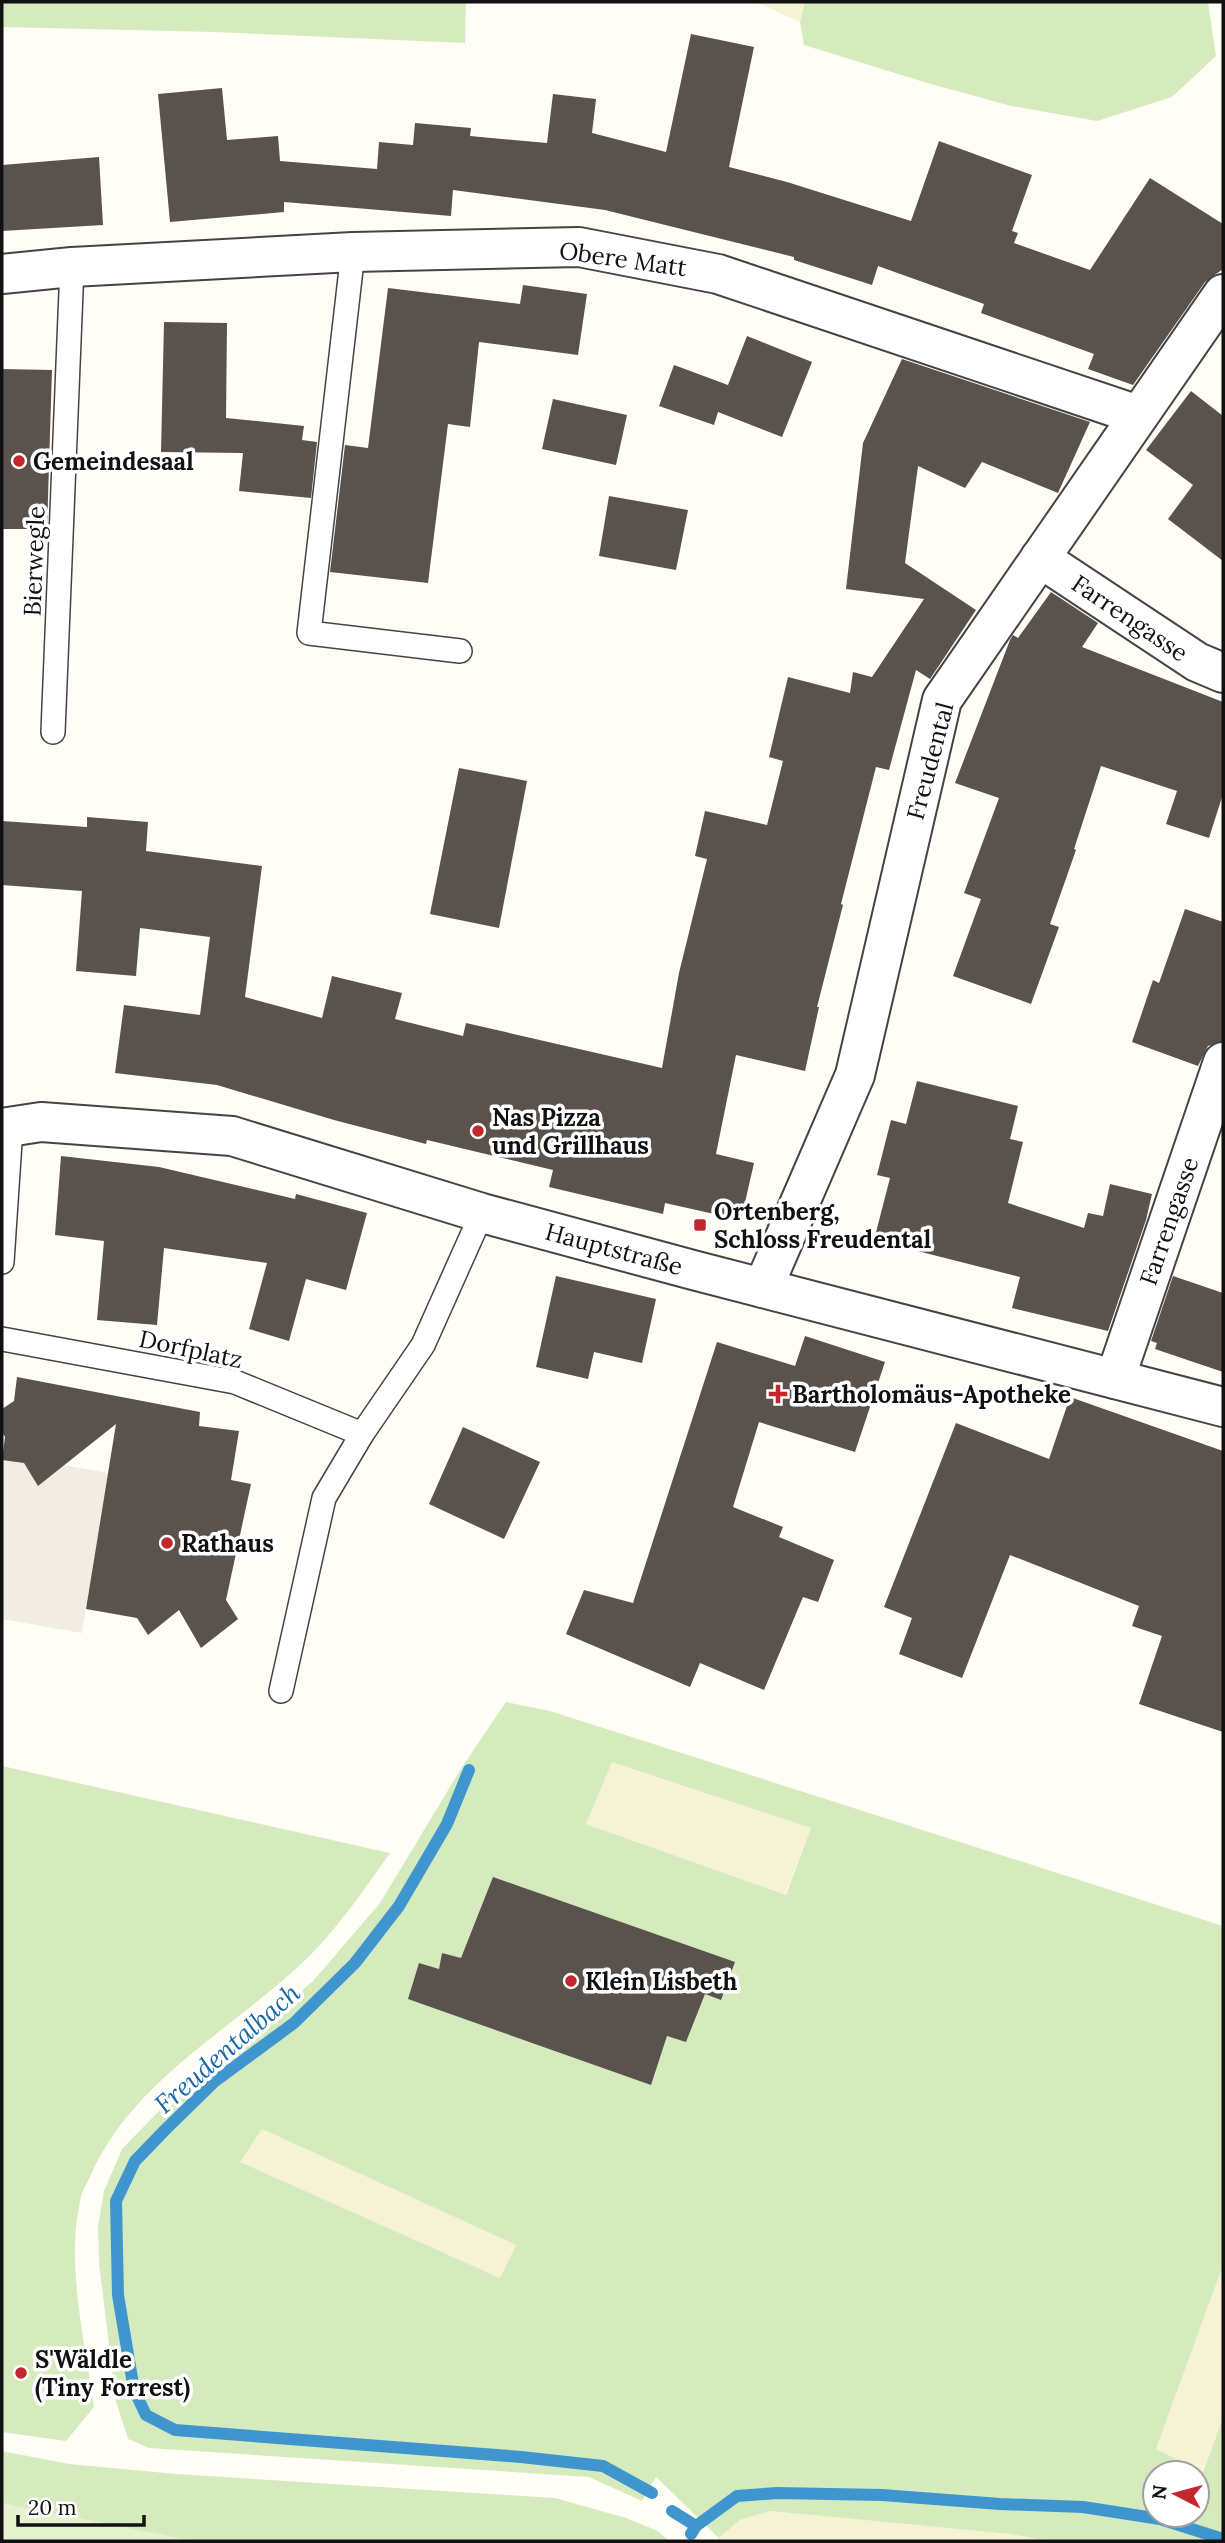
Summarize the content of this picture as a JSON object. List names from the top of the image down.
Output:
{
  "streets": {
    "street": [
      "Obere Matt",
      "Farrengasse",
      "Freudental",
      "Hauptstraße"
    ],
    "lane": ["Bierwegle", "Dorfplatz"]
  },
  "crossings": [
    ["Obere Matt", "Bierwegle"],
    ["Obere Matt", "Freudental"],
    ["Farrengasse", "Freudental"],
    ["Farrengasse", "Hauptstraße"],
    ["Freudental", "Hauptstraße"]
  ],
  "water": ["Freudentalbach"],
  "places": {
    "other": [
      "Gemeindesaal",
      "Nas Pizza und Grillhaus",
      "Rathaus",
      "Klein Lisbeth",
      "S'Wäldle (Tiny Forrest)"
    ],
    "transit": ["Ortenberg, Schloss Freudental"],
    "health": ["Bartholomäus-Apotheke"]
  },
  "scale_bar": "20 m",
  "north": "left"
}
